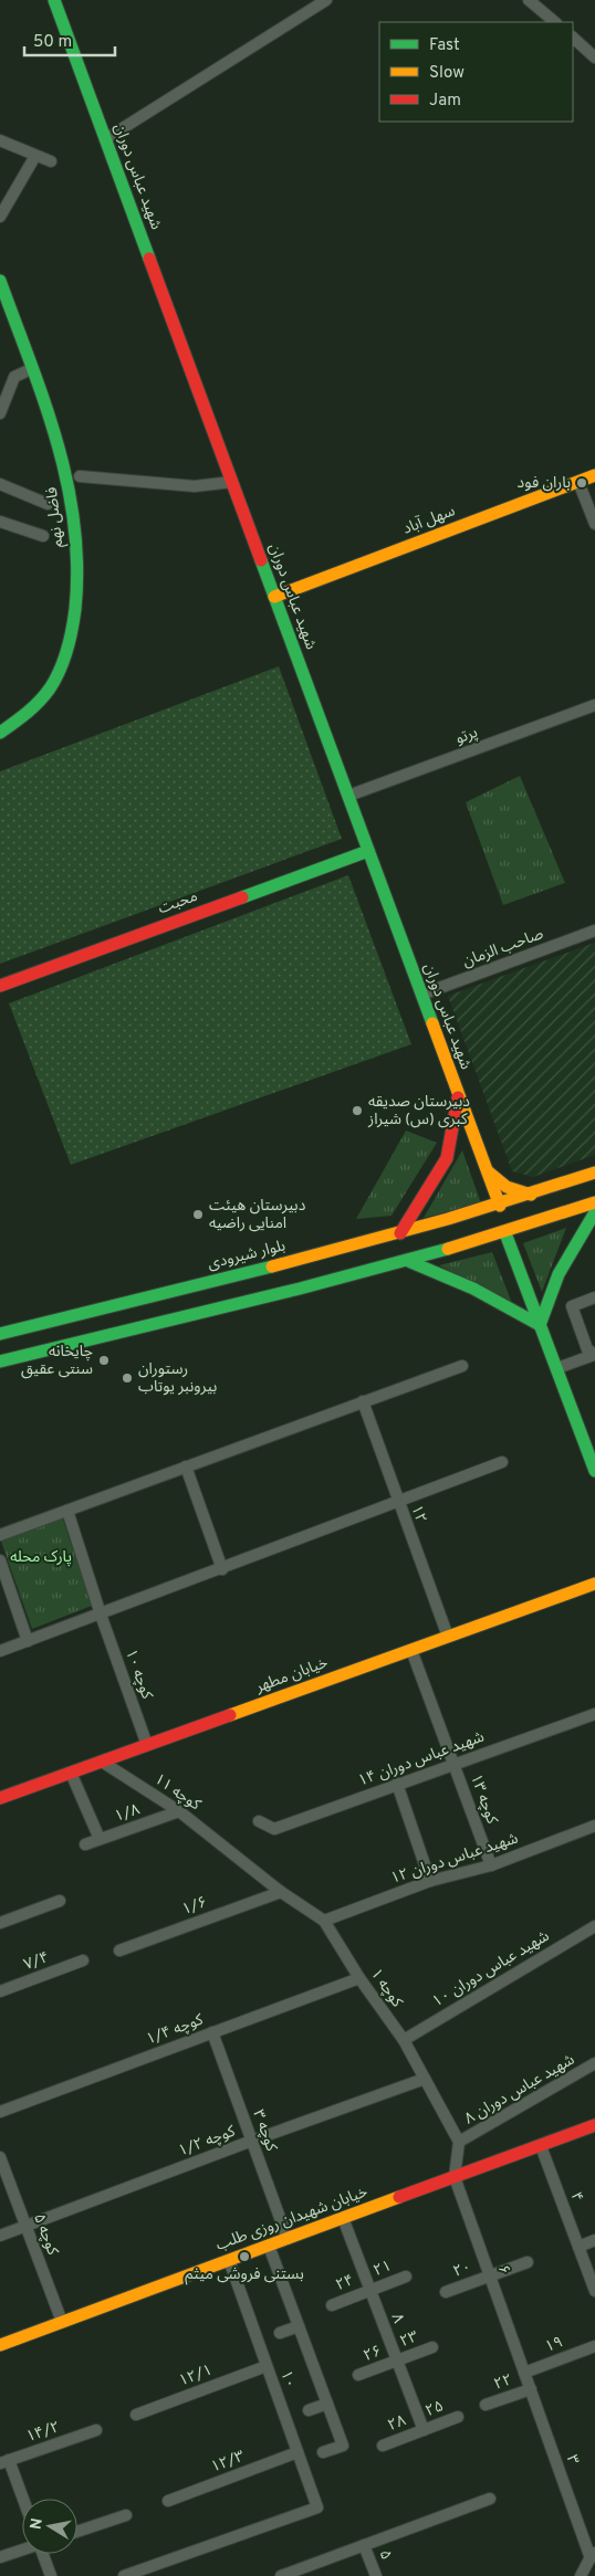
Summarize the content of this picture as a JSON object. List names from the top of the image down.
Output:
{
  "streets": {
    "main road": [
      "شهید عباس دوران",
      "فاضل نهم",
      "سهل آباد",
      "محبت",
      "بلوار شیرودی",
      "خیابان مطهر",
      "خیابان شهیدان روزی طلب"
    ],
    "street": [
      "پرتو",
      "صاحب الزمان",
      "۱۲",
      "کوچه ۱۰",
      "شهید عباس دوران ۱۴",
      "کوچه ۱۱",
      "کوچه ۱۳",
      "۱/۸",
      "شهید عباس دوران ۱۲",
      "۱/۶",
      "۷/۴",
      "شهید عباس دوران ۱۰",
      "کوچه ۱",
      "کوچه ۱/۴",
      "شهید عباس دوران ۸",
      "کوچه ۳",
      "کوچه ۱/۲",
      "۴",
      "کوچه ۵",
      "۲۱",
      "۲۰",
      "۶",
      "۲۴",
      "۸",
      "۲۳",
      "۱۹",
      "۲۶",
      "۱۲/۱",
      "۱۰",
      "۲۲",
      "۲۵",
      "۲۸",
      "۱۴/۲",
      "۳",
      "۱۲/۳",
      "۵"
    ]
  },
  "crossings": [
    ["شهید عباس دوران", "سهل آباد"],
    ["شهید عباس دوران", "پرتو"],
    ["شهید عباس دوران", "محبت"],
    ["شهید عباس دوران", "صاحب الزمان"],
    ["شهید عباس دوران", "بلوار شیرودی"],
    ["۱۲", "خیابان مطهر"],
    ["کوچه ۱۰", "خیابان مطهر"],
    ["خیابان مطهر", "کوچه ۱۱"],
    ["خیابان مطهر", "کوچه ۱۳"],
    ["شهید عباس دوران ۱۴", "کوچه ۱۳"],
    ["کوچه ۱۱", "۱/۸"],
    ["کوچه ۱۱", "کوچه ۱"],
    ["کوچه ۱۳", "شهید عباس دوران ۱۲"],
    ["شهید عباس دوران ۱۲", "کوچه ۱"],
    ["۱/۶", "کوچه ۱"],
    ["شهید عباس دوران ۱۰", "کوچه ۱"],
    ["کوچه ۱", "کوچه ۱/۴"],
    ["کوچه ۱", "شهید عباس دوران ۸"],
    ["کوچه ۱", "کوچه ۱/۲"],
    ["کوچه ۱/۴", "کوچه ۳"],
    ["کوچه ۳", "کوچه ۱/۲"],
    ["کوچه ۳", "خیابان شهیدان روزی طلب"],
    ["کوچه ۱/۲", "کوچه ۵"],
    ["۴", "خیابان شهیدان روزی طلب"],
    ["خیابان شهیدان روزی طلب", "کوچه ۵"],
    ["خیابان شهیدان روزی طلب", "۶"],
    ["خیابان شهیدان روزی طلب", "۸"],
    ["خیابان شهیدان روزی طلب", "۱۰"],
    ["۲۱", "۲۴"],
    ["۲۱", "۸"],
    ["۲۰", "۶"],
    ["۶", "۱۹"],
    ["۶", "۳"],
    ["۲۴", "۸"],
    ["۸", "۲۳"],
    ["۸", "۲۶"],
    ["۸", "۲۵"],
    ["۸", "۲۸"],
    ["۲۳", "۲۶"],
    ["۱۹", "۳"],
    ["۱۲/۱", "۱۰"],
    ["۱۰", "۱۲/۳"],
    ["۲۲", "۳"],
    ["۲۵", "۲۸"]
  ],
  "parks": ["پارک محله"],
  "places": [
    "باران فود",
    "دبیرستان صدیقه کبری (س) شیراز",
    "دبیرستان هیئت امنایی راضیه",
    "چایخانه سنتی عقیق",
    "رستوران بیرونبر یوتاب",
    "بستنی فروشی میثم"
  ],
  "legend": ["Fast", "Slow", "Jam"],
  "scale_bar": "50 m",
  "north": "left"
}
